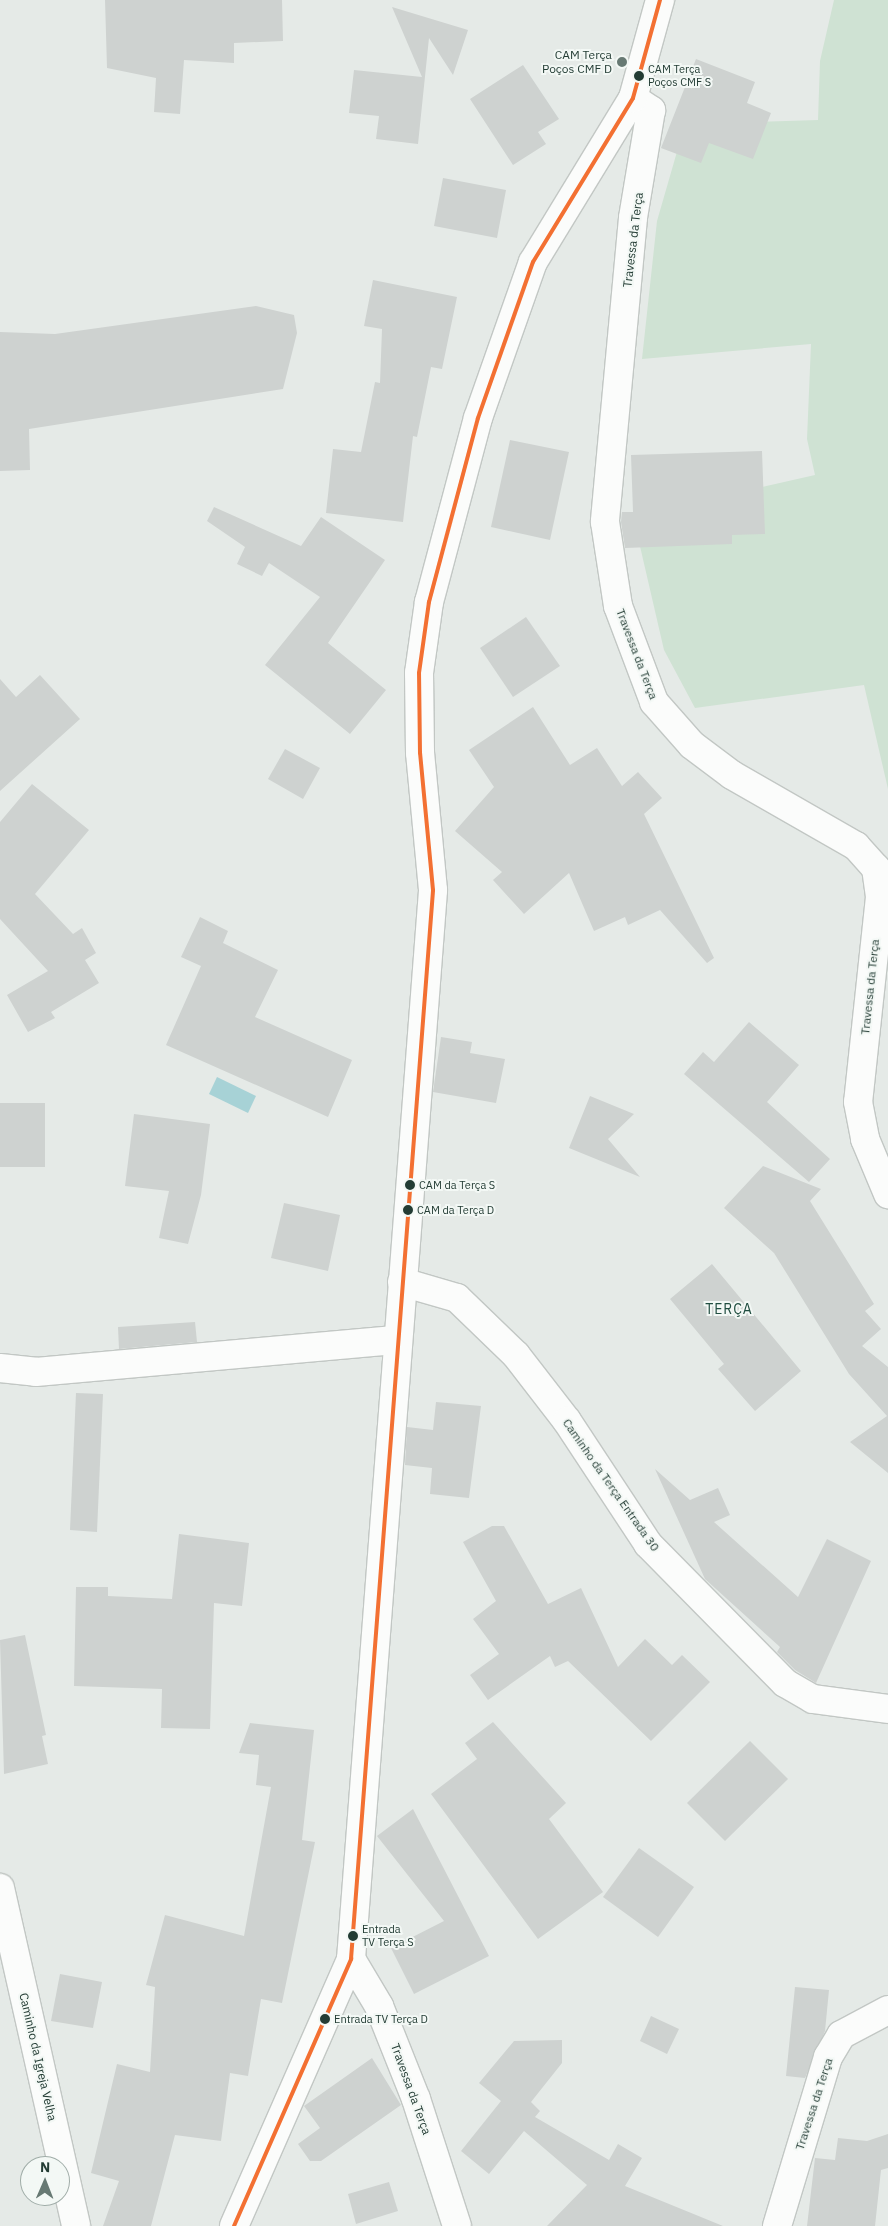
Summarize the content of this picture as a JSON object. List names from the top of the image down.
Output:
{
  "streets": {
    "street": ["Travessa da Terça", "Caminho da Terça Entrada 30", "Caminho da Igreja Velha"]
  },
  "districts": ["TERÇA"],
  "places": [
    "CAM Terça Poços CMF D",
    "CAM Terça Poços CMF S",
    "CAM da Terça S",
    "CAM da Terça D",
    "Entrada TV Terça S",
    "Entrada TV Terça D"
  ],
  "north": "top"
}
